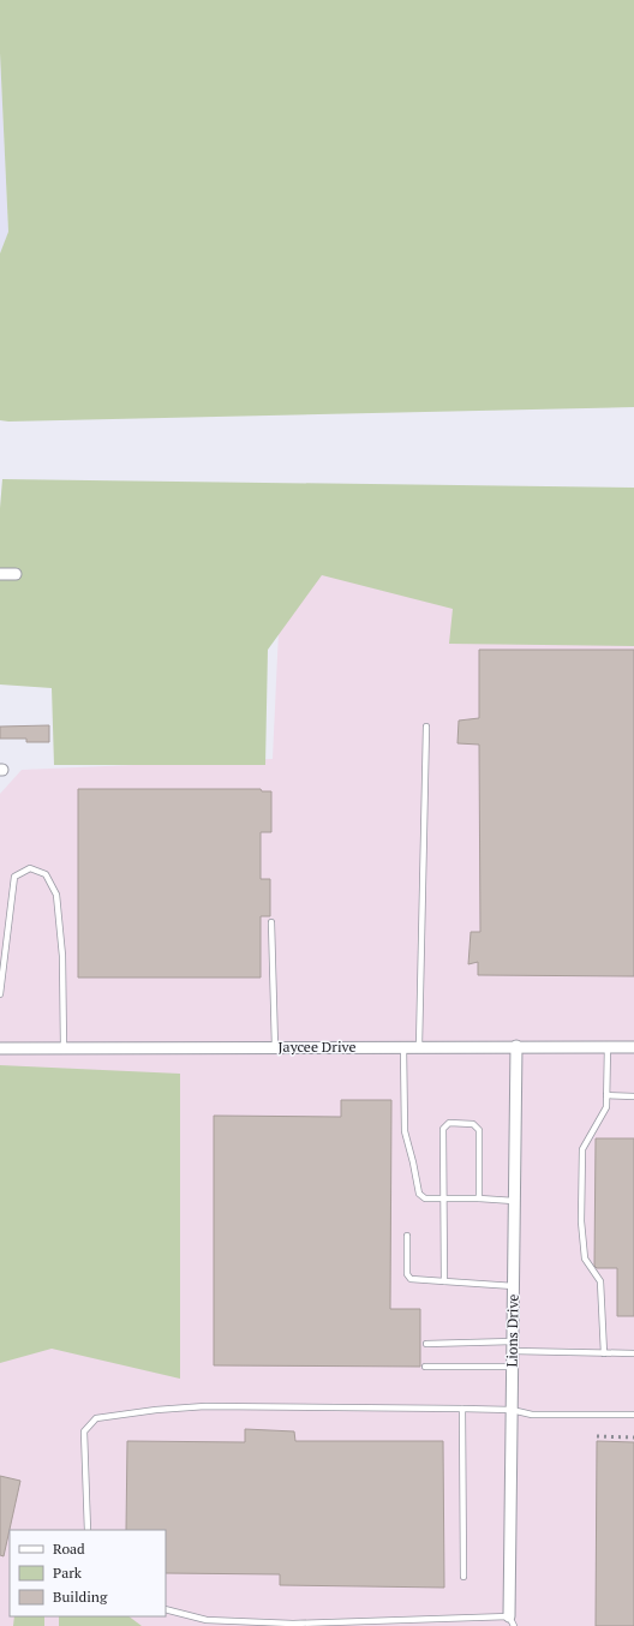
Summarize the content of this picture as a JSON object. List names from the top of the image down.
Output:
{
  "streets": {
    "street": ["Jaycee Drive", "Lions Drive"]
  },
  "crossings": [
    ["Jaycee Drive", "Lions Drive"]
  ],
  "legend": ["Road", "Park", "Building"]
}
